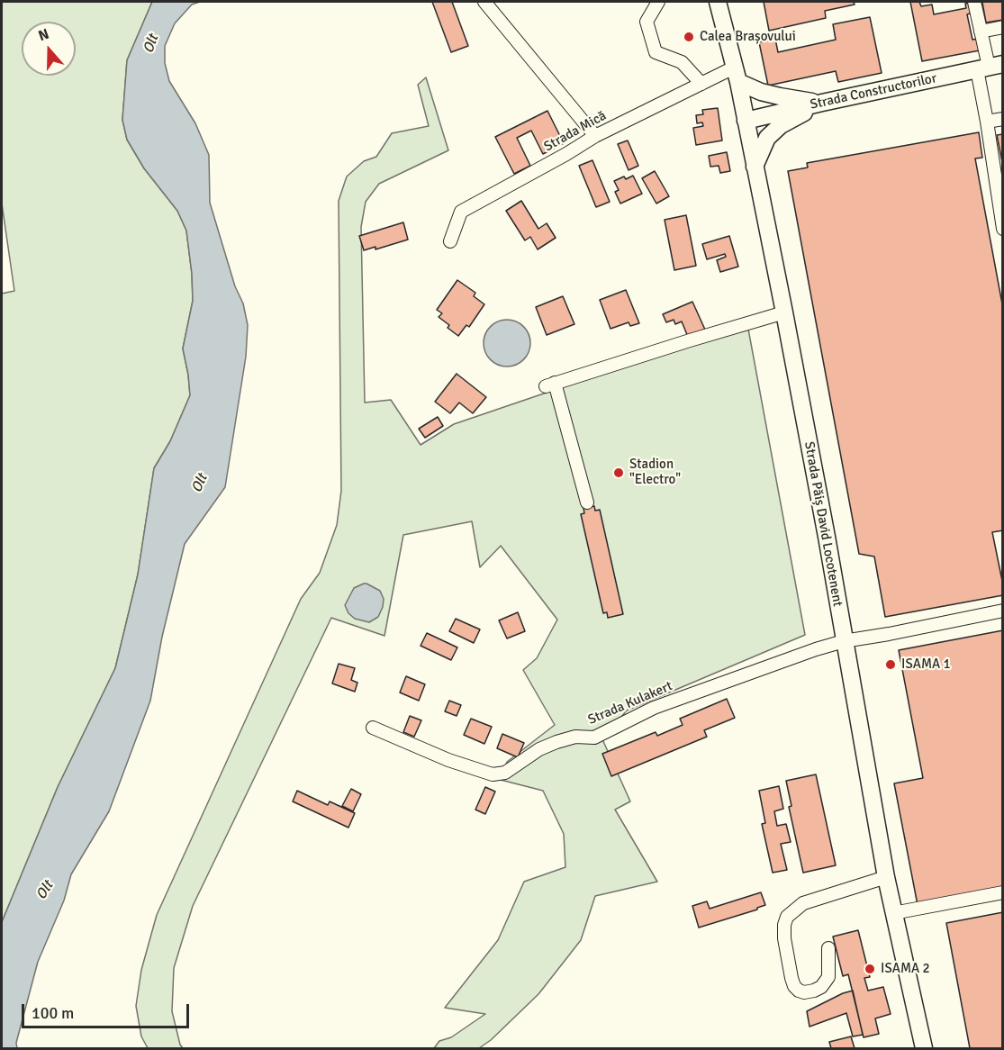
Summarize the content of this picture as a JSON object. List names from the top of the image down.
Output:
{
  "streets": {
    "main road": ["Strada Constructorilor", "Strada Păiș David Locotenent"],
    "street": ["Strada Mică", "Strada Kulakert"]
  },
  "crossings": [
    ["Strada Constructorilor", "Strada Păiș David Locotenent"],
    ["Strada Mică", "Strada Păiș David Locotenent"],
    ["Strada Păiș David Locotenent", "Strada Kulakert"]
  ],
  "water": ["Olt"],
  "places": [
    "Calea Brașovului",
    "Stadion \"Electro\"",
    "ISAMA 1",
    "ISAMA 2"
  ],
  "scale_bar": "100 m",
  "north": "top"
}
